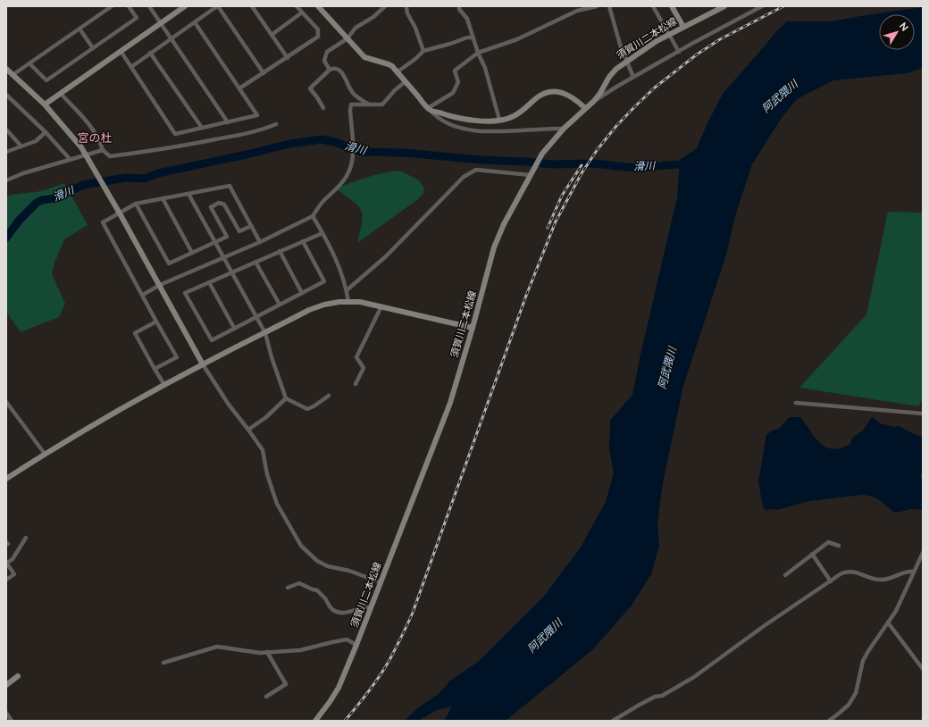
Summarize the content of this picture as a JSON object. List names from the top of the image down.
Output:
{
  "streets": {
    "street": ["須賀川二本松線"]
  },
  "districts": ["宮の杜"],
  "water": ["阿武隈川", "滑川"],
  "north": "top right"
}
